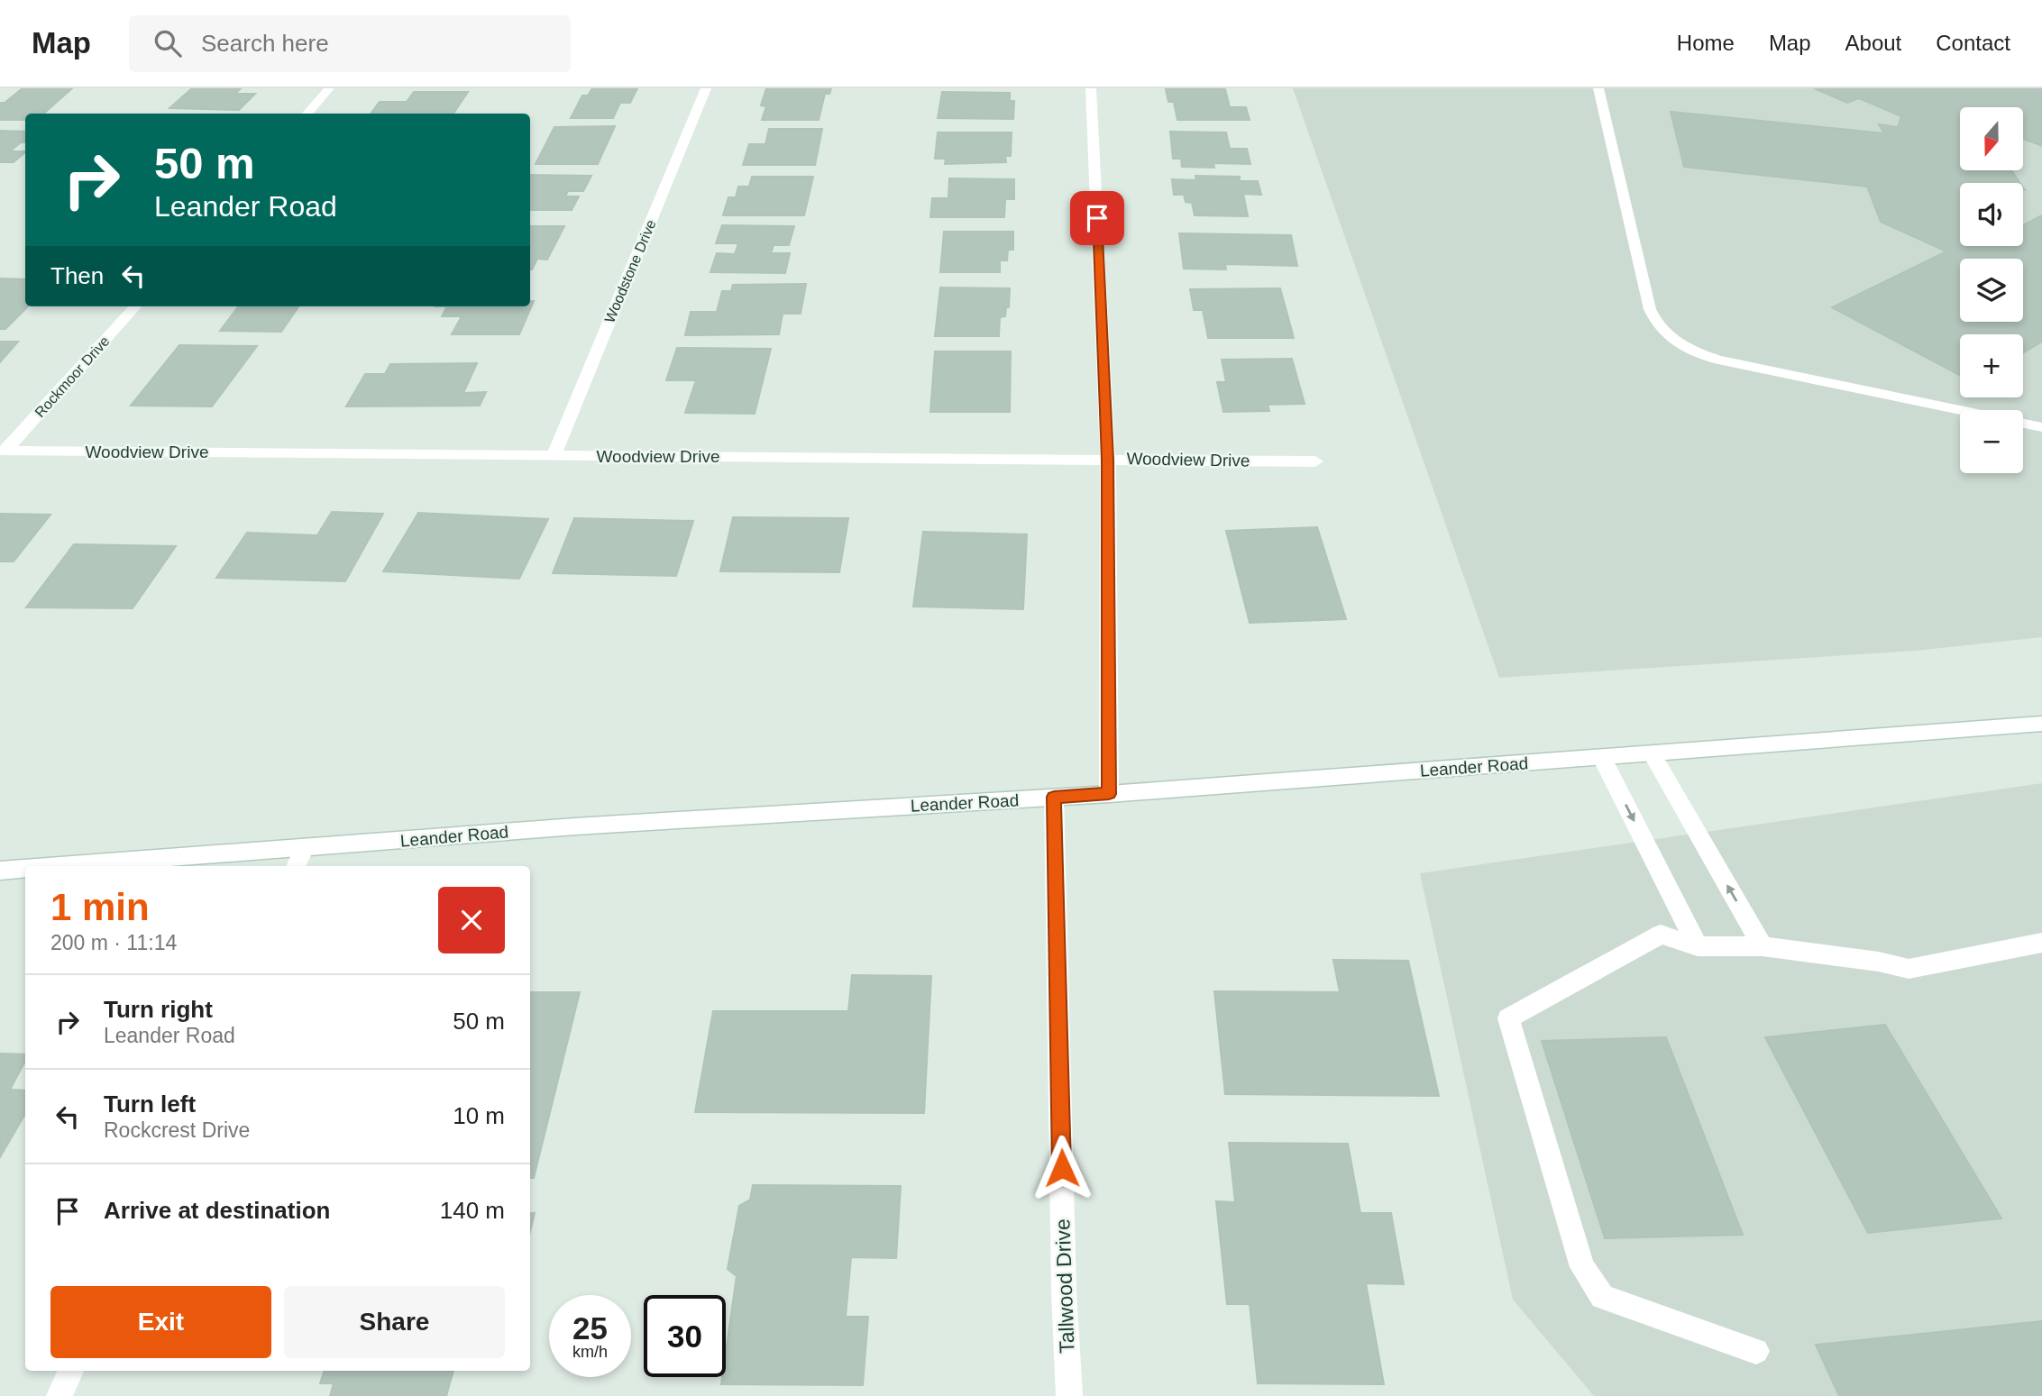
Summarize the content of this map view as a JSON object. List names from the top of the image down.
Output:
{
  "streets": {
    "street": [
      "Woodstone Drive",
      "Rockmoor Drive",
      "Woodview Drive",
      "Leander Road",
      "Tallwood Drive"
    ]
  },
  "crossings": [
    ["Woodstone Drive", "Woodview Drive"],
    ["Rockmoor Drive", "Woodview Drive"],
    ["Leander Road", "Tallwood Drive"]
  ],
  "north": "bottom",
  "page": {
    "header": "Map",
    "search": "Search here",
    "nav": [
      "Home",
      "Map",
      "About",
      "Contact"
    ],
    "map_buttons": ["+", "−"],
    "turn": ["50 m", "Leander Road"],
    "then": "Then",
    "heading": ["1 min", "200 m · 11:14"],
    "list": [
      {
        "name": "Turn right",
        "note": "Leander Road",
        "value": "50 m"
      },
      {
        "name": "Turn left",
        "note": "Rockcrest Drive",
        "value": "10 m"
      },
      {
        "name": "Arrive at destination",
        "value": "140 m"
      }
    ],
    "buttons": ["Exit", "Share"],
    "speed": "25 km/h",
    "limit": "30"
  }
}
